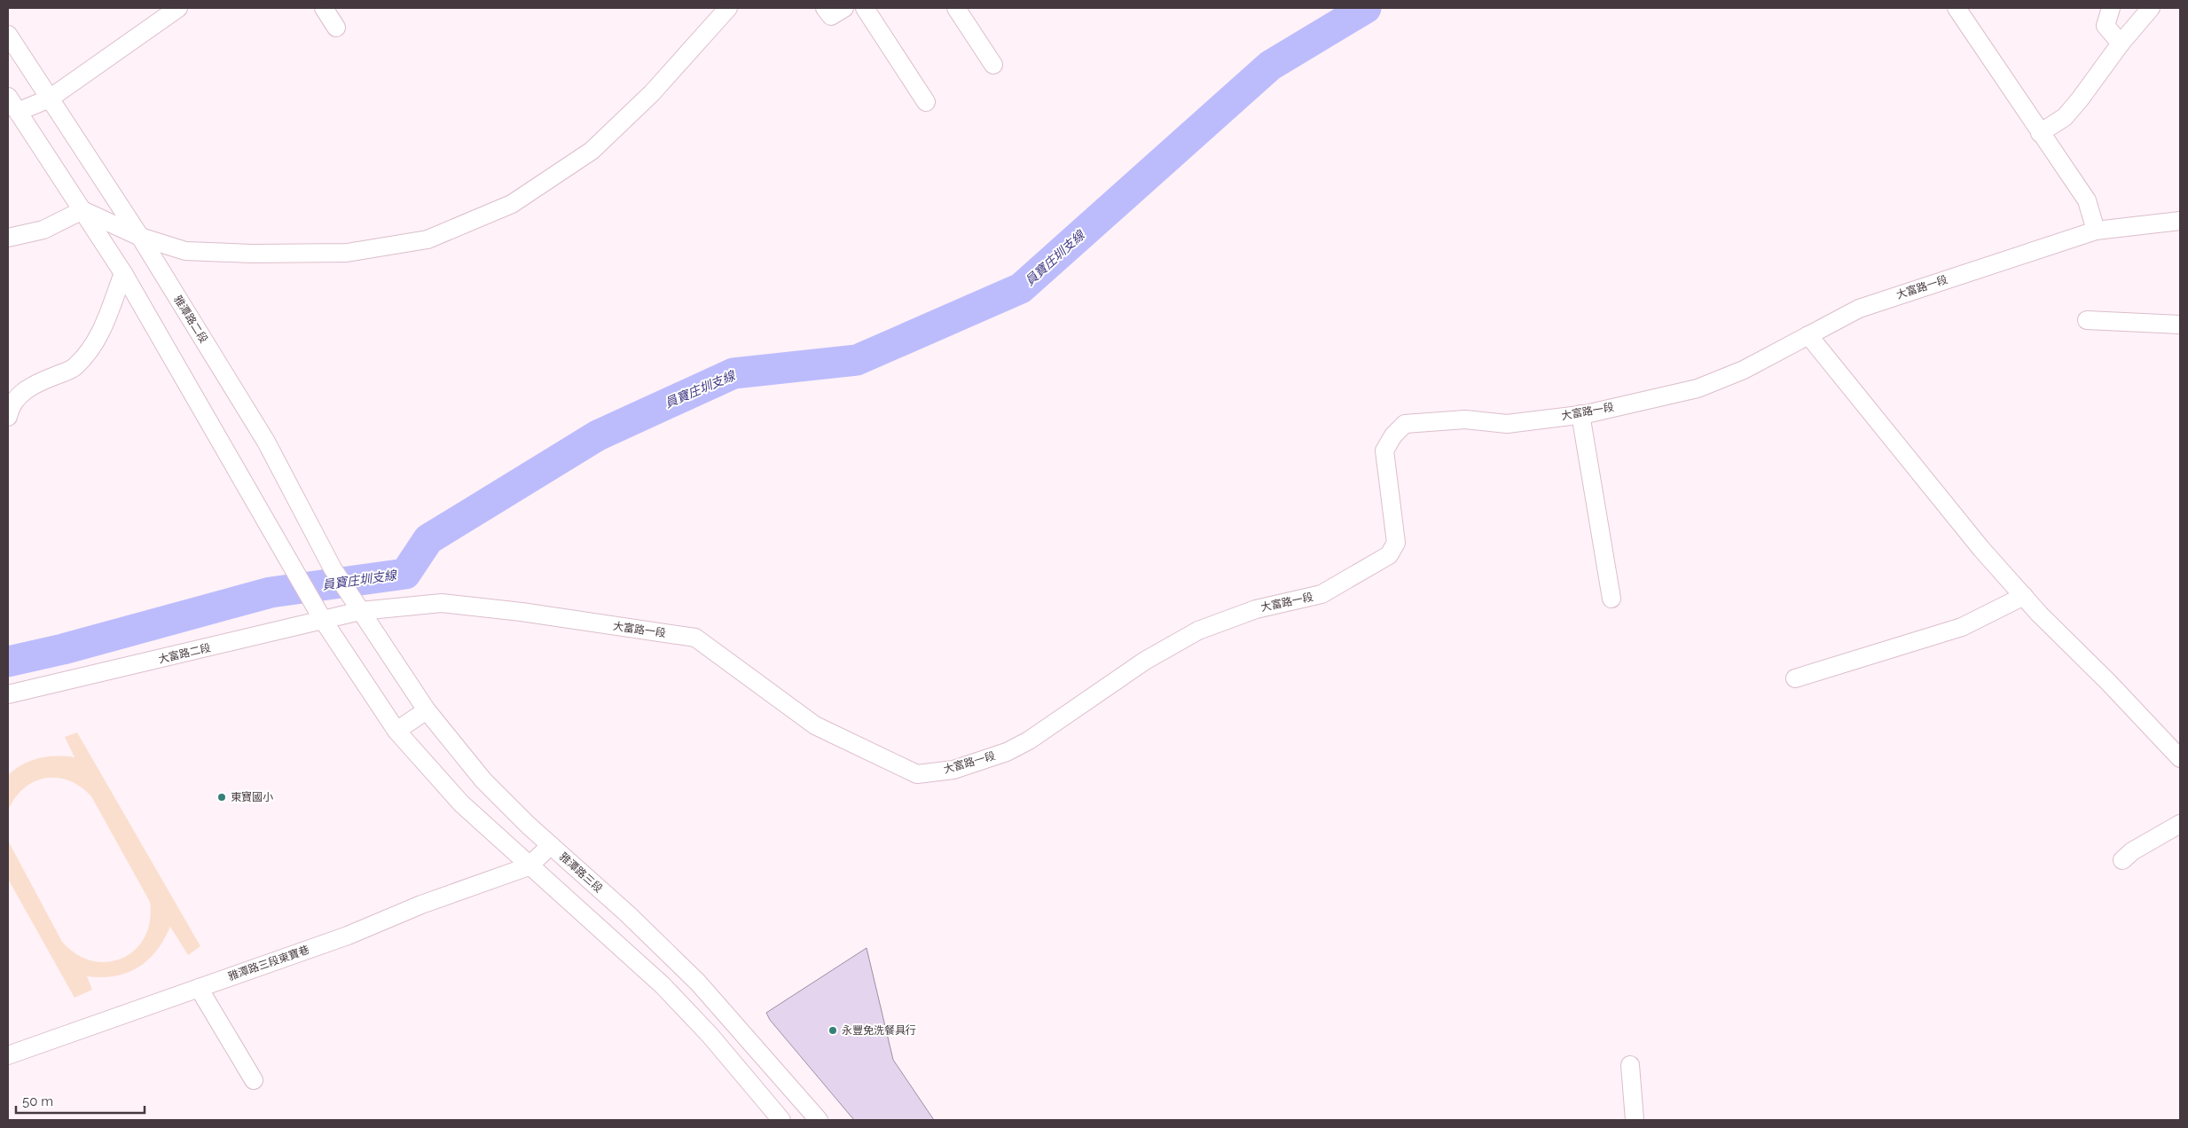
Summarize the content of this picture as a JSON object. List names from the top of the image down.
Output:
{
  "streets": {
    "street": [
      "大富路一段",
      "雅潭路二段",
      "大富路二段",
      "雅潭路三段",
      "雅潭路三段東寶巷"
    ]
  },
  "crossings": [
    ["大富路一段", "雅潭路二段"],
    ["大富路一段", "大富路二段"],
    ["大富路一段", "雅潭路三段"],
    ["雅潭路二段", "大富路二段"],
    ["雅潭路二段", "雅潭路三段"],
    ["大富路二段", "雅潭路三段"]
  ],
  "water": ["員寶庄圳支線"],
  "places": ["東寶國小", "永豐免洗餐具行"],
  "scale_bar": "50 m"
}
